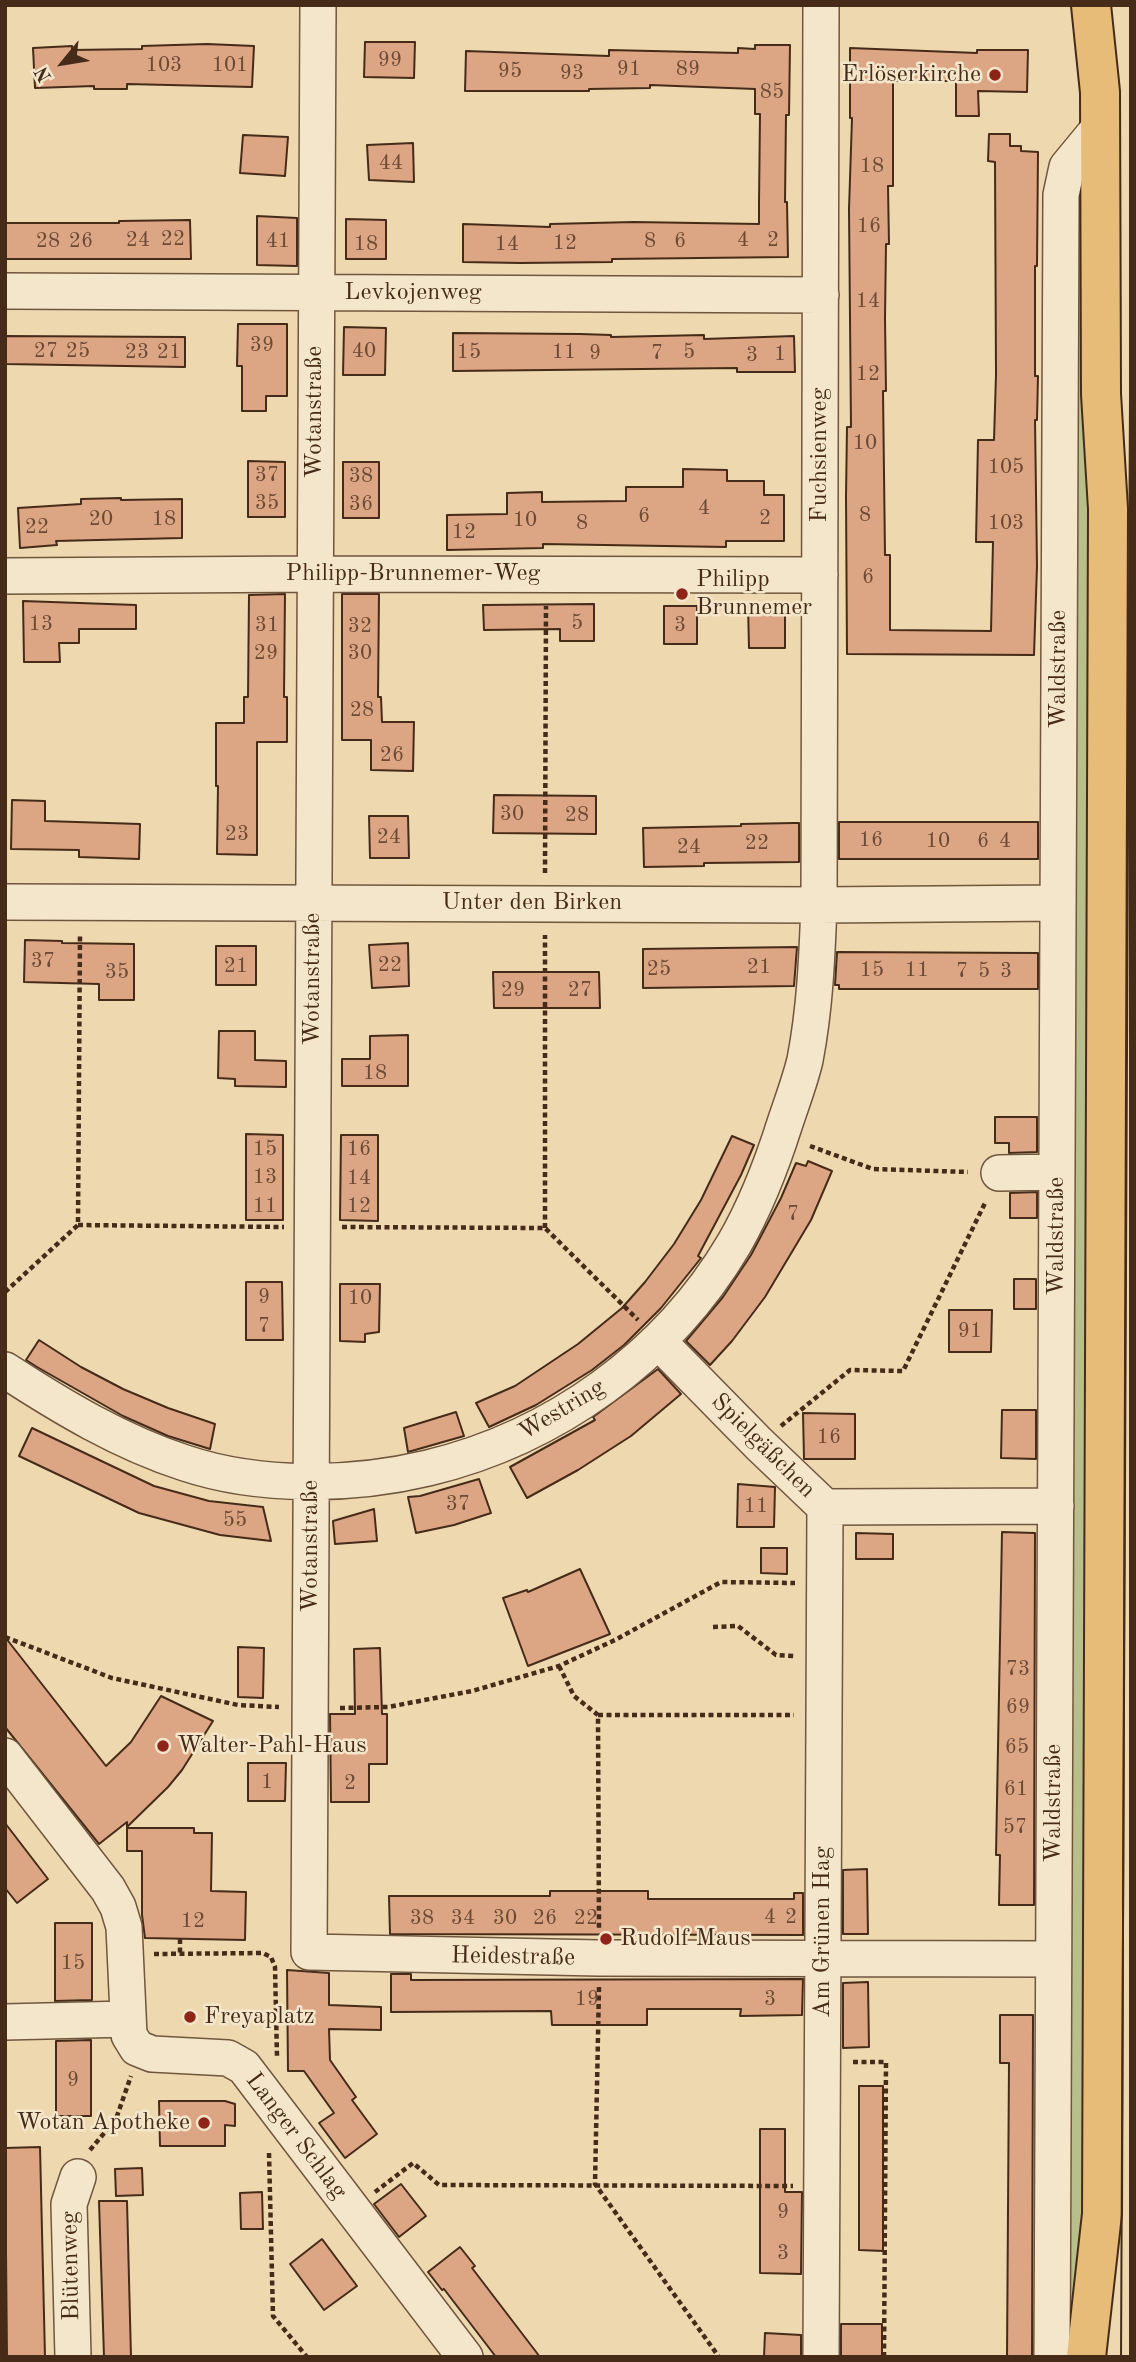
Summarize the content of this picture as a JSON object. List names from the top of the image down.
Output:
{
  "streets": {
    "main road": ["Waldstraße"],
    "street": [
      "Levkojenweg",
      "Wotanstraße",
      "Fuchsienweg",
      "Philipp-Brunnemer-Weg",
      "Unter den Birken",
      "Westring",
      "Spielgäßchen",
      "Am Grünen Hag",
      "Heidestraße",
      "Langer Schlag",
      "Blütenweg"
    ]
  },
  "crossings": [
    ["Levkojenweg", "Wotanstraße"],
    ["Levkojenweg", "Fuchsienweg"],
    ["Wotanstraße", "Philipp-Brunnemer-Weg"],
    ["Wotanstraße", "Unter den Birken"],
    ["Wotanstraße", "Westring"],
    ["Wotanstraße", "Heidestraße"],
    ["Fuchsienweg", "Philipp-Brunnemer-Weg"],
    ["Fuchsienweg", "Unter den Birken"],
    ["Fuchsienweg", "Westring"],
    ["Waldstraße", "Unter den Birken"],
    ["Waldstraße", "Spielgäßchen"],
    ["Waldstraße", "Heidestraße"],
    ["Unter den Birken", "Westring"],
    ["Westring", "Spielgäßchen"],
    ["Spielgäßchen", "Am Grünen Hag"],
    ["Am Grünen Hag", "Heidestraße"]
  ],
  "places": [
    "Erlöserkirche",
    "Philipp Brunnemer",
    "Walter-Pahl-Haus",
    "Rudolf Maus",
    "Freyaplatz",
    "Wotan Apotheke"
  ],
  "house_numbers": [
    "99",
    "103",
    "101",
    "91",
    "89",
    "95",
    "93",
    "85",
    "44",
    "18",
    "16",
    "22",
    "24",
    "4",
    "2",
    "28",
    "26",
    "41",
    "8",
    "6",
    "12",
    "18",
    "14",
    "14",
    "39",
    "27",
    "25",
    "40",
    "23",
    "21",
    "15",
    "11",
    "5",
    "9",
    "7",
    "1",
    "3",
    "12",
    "10",
    "105",
    "37",
    "38",
    "35",
    "36",
    "4",
    "8",
    "6",
    "2",
    "20",
    "18",
    "10",
    "8",
    "103",
    "22",
    "12",
    "6",
    "5",
    "13",
    "31",
    "3",
    "32",
    "29",
    "30",
    "28",
    "26",
    "30",
    "28",
    "23",
    "24",
    "16",
    "10",
    "6",
    "4",
    "22",
    "24",
    "37",
    "22",
    "21",
    "21",
    "25",
    "15",
    "11",
    "7",
    "5",
    "3",
    "35",
    "29",
    "27",
    "18",
    "15",
    "16",
    "13",
    "14",
    "11",
    "12",
    "7",
    "9",
    "10",
    "7",
    "91",
    "16",
    "37",
    "11",
    "55",
    "73",
    "69",
    "65",
    "1",
    "2",
    "61",
    "57",
    "4",
    "2",
    "38",
    "34",
    "30",
    "26",
    "22",
    "12",
    "15",
    "19",
    "3",
    "9",
    "9",
    "3"
  ],
  "north": "bottom left"
}
